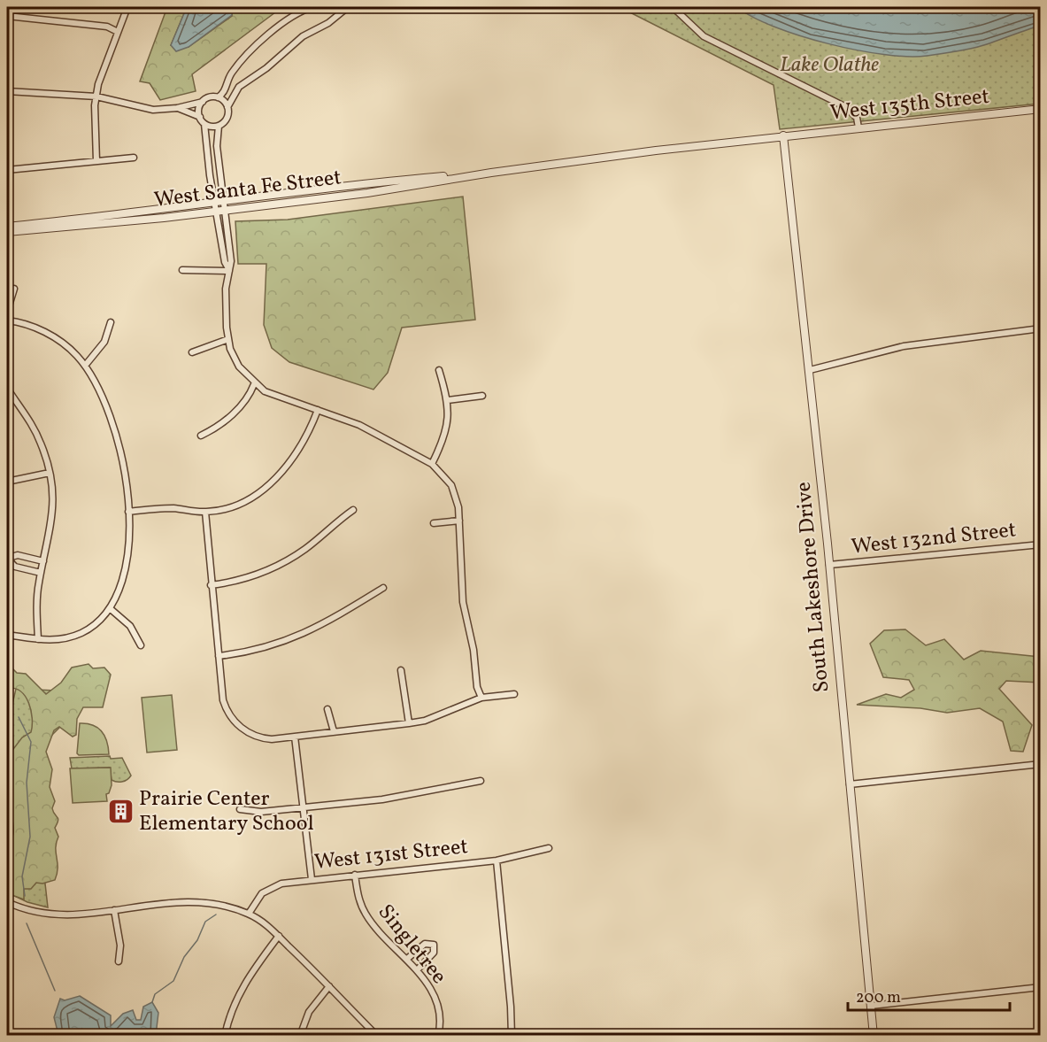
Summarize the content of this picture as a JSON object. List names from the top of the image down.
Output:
{
  "streets": {
    "street": [
      "West 135th Street",
      "West Santa Fe Street",
      "West 132nd Street",
      "South Lakeshore Drive",
      "West 131st Street",
      "Singletree"
    ]
  },
  "crossings": [
    ["West 135th Street", "West Santa Fe Street"],
    ["West 135th Street", "South Lakeshore Drive"],
    ["West Santa Fe Street", "South Lakeshore Drive"],
    ["West 132nd Street", "South Lakeshore Drive"],
    ["West 131st Street", "Singletree"]
  ],
  "parks": ["Lake Olathe"],
  "places": {
    "building": ["Prairie Center Elementary School"]
  },
  "scale_bar": "200 m"
}
